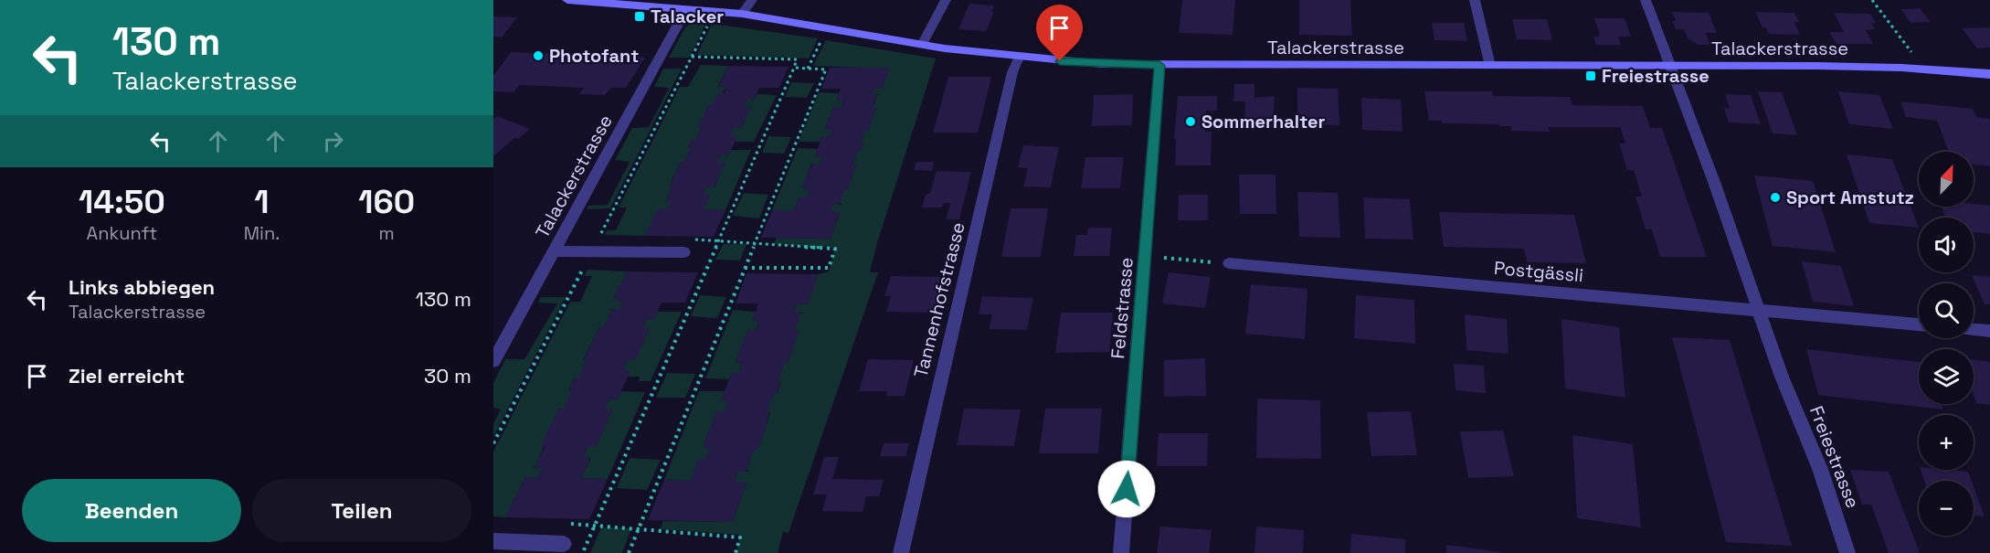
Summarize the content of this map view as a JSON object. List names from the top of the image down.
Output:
{
  "streets": {
    "main road": ["Talackerstrasse"],
    "street": [
      "Postgässli",
      "Tannenhofstrasse",
      "Feldstrasse",
      "Freiestrasse"
    ]
  },
  "crossings": [
    ["Talackerstrasse", "Tannenhofstrasse"],
    ["Talackerstrasse", "Feldstrasse"],
    ["Talackerstrasse", "Freiestrasse"],
    ["Postgässli", "Freiestrasse"]
  ],
  "places": {
    "transit": ["Talacker", "Freiestrasse"],
    "other": ["Photofant", "Sommerhalter", "Sport Amstutz"]
  },
  "north": "top right",
  "page": {
    "turn": ["130 m", "Talackerstrasse"],
    "map_buttons": ["+", "−"],
    "eta": [
      "14:50",
      "Ankunft",
      "1",
      "Min.",
      "160",
      "m"
    ],
    "list": [
      {
        "name": "Links abbiegen",
        "note": "Talackerstrasse",
        "value": "130 m"
      },
      {
        "name": "Ziel erreicht",
        "value": "30 m"
      }
    ],
    "buttons": ["Beenden", "Teilen"]
  }
}
